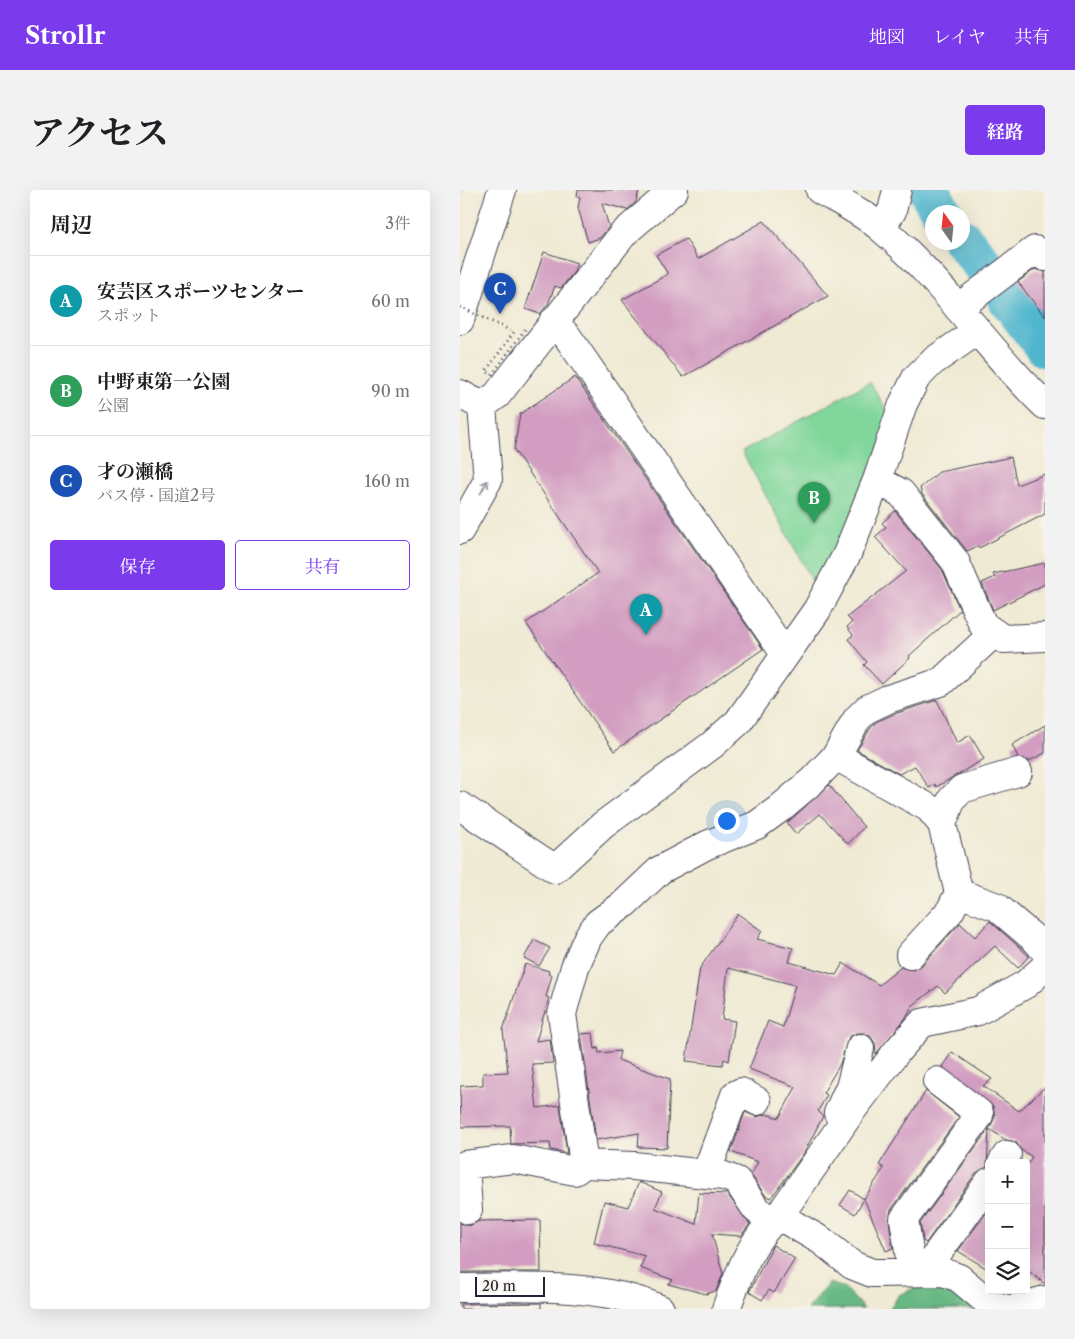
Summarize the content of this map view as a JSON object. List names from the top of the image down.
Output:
{
  "scale_bar": "20 m",
  "north": "top",
  "page": {
    "header": "Strollr",
    "nav": ["地図", "レイヤ", "共有"],
    "title": "アクセス",
    "buttons": [
      "経路",
      ["保存", "共有"]
    ],
    "heading": ["周辺", "3件"],
    "list": [
      {
        "mark": "A",
        "name": "安芸区スポーツセンター",
        "note": "スポット",
        "value": "60 m"
      },
      {
        "mark": "B",
        "name": "中野東第一公園",
        "note": "公園",
        "value": "90 m"
      },
      {
        "mark": "C",
        "name": "才の瀬橋",
        "note": "バス停 · 国道2号",
        "value": "160 m"
      }
    ],
    "pins": ["C", "B", "A"],
    "map_buttons": ["+", "−"],
    "scale": "20 m"
  }
}
